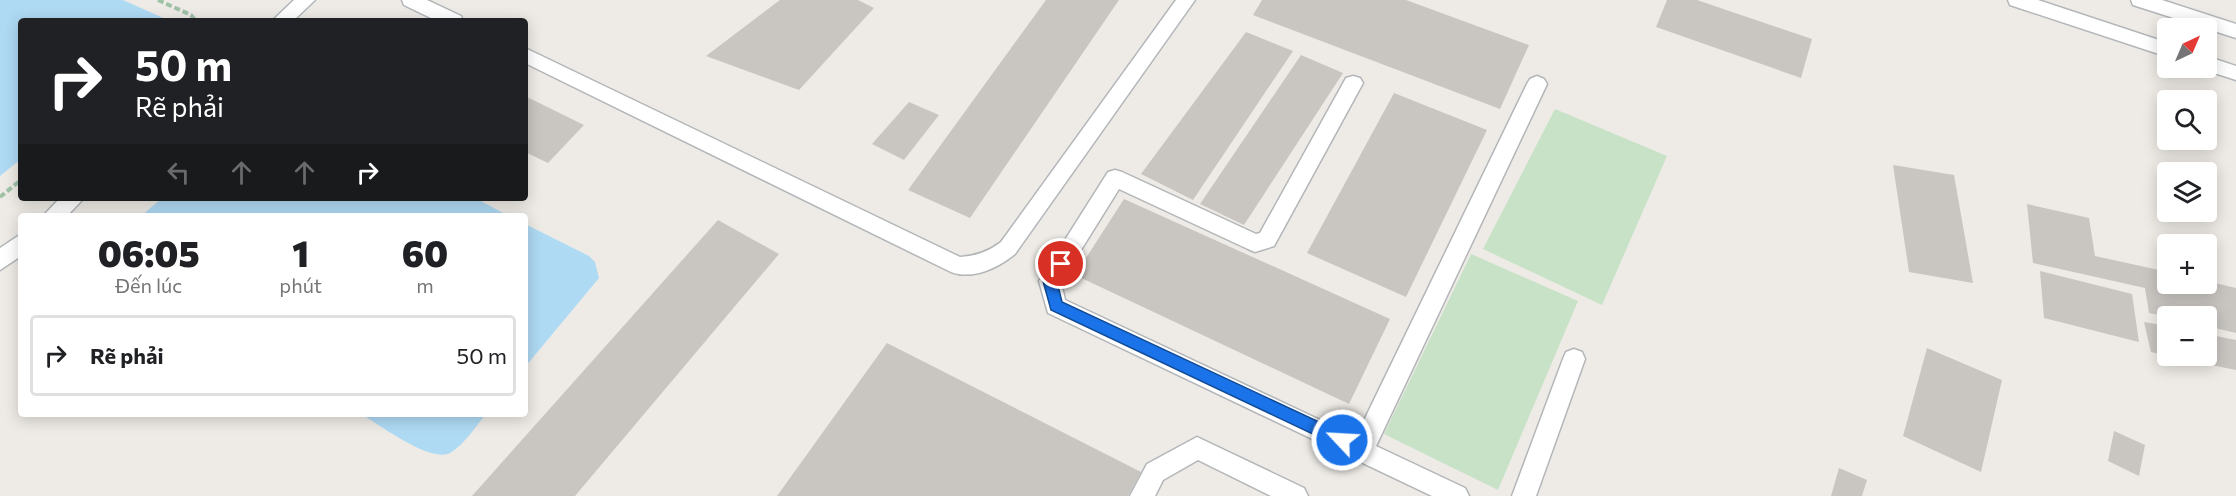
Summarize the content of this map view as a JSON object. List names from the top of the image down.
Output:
{
  "north": "top right",
  "page": {
    "map_buttons": ["+", "−"],
    "turn": ["50 m", "Rẽ phải"],
    "eta": [
      "06:05",
      "Đến lúc",
      "1",
      "phút",
      "60",
      "m"
    ],
    "list": [
      {
        "name": "Rẽ phải",
        "value": "50 m"
      }
    ]
  }
}
